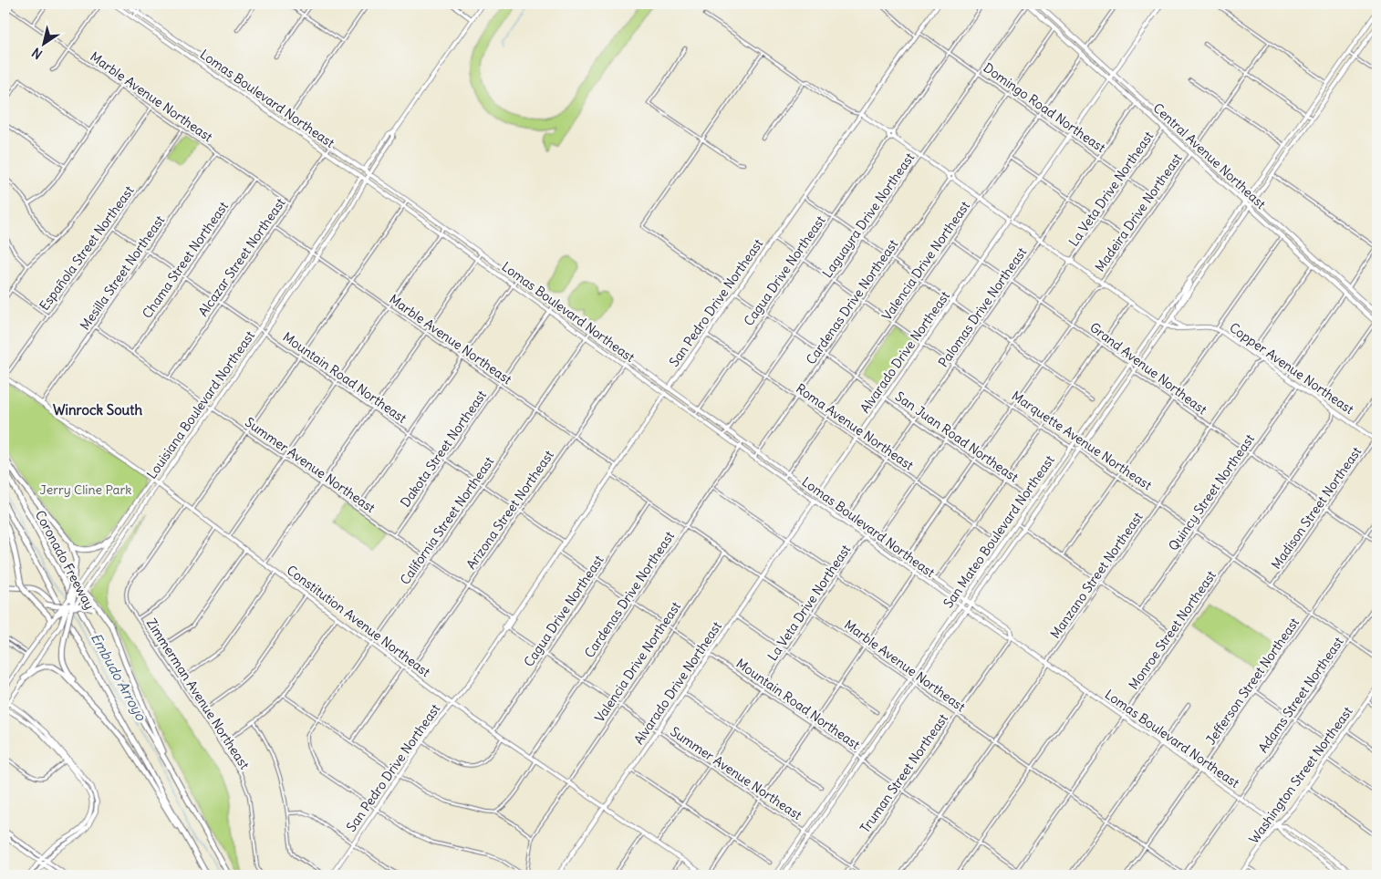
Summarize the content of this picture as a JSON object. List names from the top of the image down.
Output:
{
  "streets": {
    "highway": ["Coronado Freeway"],
    "main road": [
      "Lomas Boulevard Northeast",
      "Central Avenue Northeast",
      "San Pedro Drive Northeast",
      "Alvarado Drive Northeast",
      "Copper Avenue Northeast",
      "Louisiana Boulevard Northeast",
      "San Mateo Boulevard Northeast",
      "Constitution Avenue Northeast",
      "Washington Street Northeast"
    ],
    "street": [
      "Marble Avenue Northeast",
      "Domingo Road Northeast",
      "La Veta Drive Northeast",
      "Madeira Drive Northeast",
      "Laguayra Drive Northeast",
      "Española Street Northeast",
      "Alcazar Street Northeast",
      "Chama Street Northeast",
      "Valencia Drive Northeast",
      "Cagua Drive Northeast",
      "Mesilla Street Northeast",
      "Cardenas Drive Northeast",
      "Palomas Drive Northeast",
      "Grand Avenue Northeast",
      "Mountain Road Northeast",
      "Roma Avenue Northeast",
      "San Juan Road Northeast",
      "Marquette Avenue Northeast",
      "Dakota Street Northeast",
      "Summer Avenue Northeast",
      "Quincy Street Northeast",
      "Madison Street Northeast",
      "Arizona Street Northeast",
      "California Street Northeast",
      "Manzano Street Northeast",
      "Monroe Street Northeast",
      "Jefferson Street Northeast",
      "Zimmerman Avenue Northeast",
      "Adams Street Northeast",
      "Truman Street Northeast"
    ]
  },
  "crossings": [
    ["Marble Avenue Northeast", "La Veta Drive Northeast"],
    ["Marble Avenue Northeast", "Española Street Northeast"],
    ["Marble Avenue Northeast", "Alcazar Street Northeast"],
    ["Marble Avenue Northeast", "Chama Street Northeast"],
    ["Marble Avenue Northeast", "Valencia Drive Northeast"],
    ["Marble Avenue Northeast", "Cagua Drive Northeast"],
    ["Marble Avenue Northeast", "Mesilla Street Northeast"],
    ["Marble Avenue Northeast", "Cardenas Drive Northeast"],
    ["Marble Avenue Northeast", "San Pedro Drive Northeast"],
    ["Marble Avenue Northeast", "Alvarado Drive Northeast"],
    ["Marble Avenue Northeast", "Louisiana Boulevard Northeast"],
    ["Marble Avenue Northeast", "Dakota Street Northeast"],
    ["Marble Avenue Northeast", "Arizona Street Northeast"],
    ["Marble Avenue Northeast", "California Street Northeast"],
    ["Marble Avenue Northeast", "San Mateo Boulevard Northeast"],
    ["Marble Avenue Northeast", "Manzano Street Northeast"],
    ["Marble Avenue Northeast", "Monroe Street Northeast"],
    ["Marble Avenue Northeast", "Jefferson Street Northeast"],
    ["Marble Avenue Northeast", "Adams Street Northeast"],
    ["Marble Avenue Northeast", "Truman Street Northeast"],
    ["Lomas Boulevard Northeast", "La Veta Drive Northeast"],
    ["Lomas Boulevard Northeast", "Madeira Drive Northeast"],
    ["Lomas Boulevard Northeast", "Laguayra Drive Northeast"],
    ["Lomas Boulevard Northeast", "Alcazar Street Northeast"],
    ["Lomas Boulevard Northeast", "Valencia Drive Northeast"],
    ["Lomas Boulevard Northeast", "Cagua Drive Northeast"],
    ["Lomas Boulevard Northeast", "Cardenas Drive Northeast"],
    ["Lomas Boulevard Northeast", "San Pedro Drive Northeast"],
    ["Lomas Boulevard Northeast", "Palomas Drive Northeast"],
    ["Lomas Boulevard Northeast", "Alvarado Drive Northeast"],
    ["Lomas Boulevard Northeast", "Louisiana Boulevard Northeast"],
    ["Lomas Boulevard Northeast", "Dakota Street Northeast"],
    ["Lomas Boulevard Northeast", "Arizona Street Northeast"],
    ["Lomas Boulevard Northeast", "California Street Northeast"],
    ["Lomas Boulevard Northeast", "San Mateo Boulevard Northeast"],
    ["Lomas Boulevard Northeast", "Manzano Street Northeast"],
    ["Lomas Boulevard Northeast", "Monroe Street Northeast"],
    ["Lomas Boulevard Northeast", "Jefferson Street Northeast"],
    ["Lomas Boulevard Northeast", "Adams Street Northeast"],
    ["Lomas Boulevard Northeast", "Truman Street Northeast"],
    ["Lomas Boulevard Northeast", "Washington Street Northeast"],
    ["Domingo Road Northeast", "La Veta Drive Northeast"],
    ["Domingo Road Northeast", "Madeira Drive Northeast"],
    ["Domingo Road Northeast", "Laguayra Drive Northeast"],
    ["Domingo Road Northeast", "Valencia Drive Northeast"],
    ["Domingo Road Northeast", "Cagua Drive Northeast"],
    ["Domingo Road Northeast", "Cardenas Drive Northeast"],
    ["Domingo Road Northeast", "San Pedro Drive Northeast"],
    ["Domingo Road Northeast", "Palomas Drive Northeast"],
    ["Domingo Road Northeast", "Alvarado Drive Northeast"],
    ["Central Avenue Northeast", "La Veta Drive Northeast"],
    ["Central Avenue Northeast", "Madeira Drive Northeast"],
    ["Central Avenue Northeast", "Laguayra Drive Northeast"],
    ["Central Avenue Northeast", "Valencia Drive Northeast"],
    ["Central Avenue Northeast", "Cardenas Drive Northeast"],
    ["Central Avenue Northeast", "Palomas Drive Northeast"],
    ["Central Avenue Northeast", "Alvarado Drive Northeast"],
    ["Central Avenue Northeast", "San Mateo Boulevard Northeast"],
    ["La Veta Drive Northeast", "Grand Avenue Northeast"],
    ["La Veta Drive Northeast", "Copper Avenue Northeast"],
    ["La Veta Drive Northeast", "Mountain Road Northeast"],
    ["La Veta Drive Northeast", "Roma Avenue Northeast"],
    ["La Veta Drive Northeast", "San Juan Road Northeast"],
    ["La Veta Drive Northeast", "Marquette Avenue Northeast"],
    ["La Veta Drive Northeast", "Summer Avenue Northeast"],
    ["La Veta Drive Northeast", "Constitution Avenue Northeast"],
    ["Madeira Drive Northeast", "Grand Avenue Northeast"],
    ["Madeira Drive Northeast", "Copper Avenue Northeast"],
    ["Madeira Drive Northeast", "Roma Avenue Northeast"],
    ["Madeira Drive Northeast", "San Juan Road Northeast"],
    ["Madeira Drive Northeast", "Marquette Avenue Northeast"],
    ["Laguayra Drive Northeast", "Copper Avenue Northeast"],
    ["Laguayra Drive Northeast", "Roma Avenue Northeast"],
    ["Laguayra Drive Northeast", "San Juan Road Northeast"],
    ["Laguayra Drive Northeast", "Marquette Avenue Northeast"],
    ["Española Street Northeast", "Mountain Road Northeast"],
    ["Española Street Northeast", "Constitution Avenue Northeast"],
    ["Alcazar Street Northeast", "Mountain Road Northeast"],
    ["Alcazar Street Northeast", "Summer Avenue Northeast"],
    ["Chama Street Northeast", "Mountain Road Northeast"],
    ["Chama Street Northeast", "Summer Avenue Northeast"],
    ["Valencia Drive Northeast", "Grand Avenue Northeast"],
    ["Valencia Drive Northeast", "Copper Avenue Northeast"],
    ["Valencia Drive Northeast", "Mountain Road Northeast"],
    ["Valencia Drive Northeast", "Roma Avenue Northeast"],
    ["Valencia Drive Northeast", "San Juan Road Northeast"],
    ["Valencia Drive Northeast", "Marquette Avenue Northeast"],
    ["Valencia Drive Northeast", "Summer Avenue Northeast"],
    ["Valencia Drive Northeast", "California Street Northeast"],
    ["Valencia Drive Northeast", "Constitution Avenue Northeast"],
    ["Cagua Drive Northeast", "Copper Avenue Northeast"],
    ["Cagua Drive Northeast", "Mountain Road Northeast"],
    ["Cagua Drive Northeast", "Roma Avenue Northeast"],
    ["Cagua Drive Northeast", "San Juan Road Northeast"],
    ["Cagua Drive Northeast", "Marquette Avenue Northeast"],
    ["Cagua Drive Northeast", "Summer Avenue Northeast"],
    ["Cagua Drive Northeast", "Constitution Avenue Northeast"],
    ["Mesilla Street Northeast", "Mountain Road Northeast"],
    ["Mesilla Street Northeast", "Summer Avenue Northeast"],
    ["Mesilla Street Northeast", "Constitution Avenue Northeast"],
    ["Cardenas Drive Northeast", "Copper Avenue Northeast"],
    ["Cardenas Drive Northeast", "Mountain Road Northeast"],
    ["Cardenas Drive Northeast", "Roma Avenue Northeast"],
    ["Cardenas Drive Northeast", "San Juan Road Northeast"],
    ["Cardenas Drive Northeast", "Marquette Avenue Northeast"],
    ["Cardenas Drive Northeast", "Summer Avenue Northeast"],
    ["Cardenas Drive Northeast", "Constitution Avenue Northeast"],
    ["San Pedro Drive Northeast", "Copper Avenue Northeast"],
    ["San Pedro Drive Northeast", "Mountain Road Northeast"],
    ["San Pedro Drive Northeast", "Roma Avenue Northeast"],
    ["San Pedro Drive Northeast", "San Juan Road Northeast"],
    ["San Pedro Drive Northeast", "Marquette Avenue Northeast"],
    ["San Pedro Drive Northeast", "Summer Avenue Northeast"],
    ["San Pedro Drive Northeast", "California Street Northeast"],
    ["San Pedro Drive Northeast", "Constitution Avenue Northeast"],
    ["Palomas Drive Northeast", "Grand Avenue Northeast"],
    ["Palomas Drive Northeast", "Copper Avenue Northeast"],
    ["Palomas Drive Northeast", "Roma Avenue Northeast"],
    ["Palomas Drive Northeast", "San Juan Road Northeast"],
    ["Palomas Drive Northeast", "Marquette Avenue Northeast"],
    ["Alvarado Drive Northeast", "Grand Avenue Northeast"],
    ["Alvarado Drive Northeast", "Copper Avenue Northeast"],
    ["Alvarado Drive Northeast", "Mountain Road Northeast"],
    ["Alvarado Drive Northeast", "Roma Avenue Northeast"],
    ["Alvarado Drive Northeast", "San Juan Road Northeast"],
    ["Alvarado Drive Northeast", "Marquette Avenue Northeast"],
    ["Alvarado Drive Northeast", "Summer Avenue Northeast"],
    ["Alvarado Drive Northeast", "Constitution Avenue Northeast"],
    ["Grand Avenue Northeast", "Quincy Street Northeast"],
    ["Grand Avenue Northeast", "Madison Street Northeast"],
    ["Grand Avenue Northeast", "San Mateo Boulevard Northeast"],
    ["Grand Avenue Northeast", "Manzano Street Northeast"],
    ["Grand Avenue Northeast", "Monroe Street Northeast"],
    ["Grand Avenue Northeast", "Jefferson Street Northeast"],
    ["Copper Avenue Northeast", "Quincy Street Northeast"],
    ["Copper Avenue Northeast", "Madison Street Northeast"],
    ["Copper Avenue Northeast", "San Mateo Boulevard Northeast"],
    ["Copper Avenue Northeast", "Manzano Street Northeast"],
    ["Copper Avenue Northeast", "Monroe Street Northeast"],
    ["Mountain Road Northeast", "Louisiana Boulevard Northeast"],
    ["Mountain Road Northeast", "Dakota Street Northeast"],
    ["Mountain Road Northeast", "Arizona Street Northeast"],
    ["Mountain Road Northeast", "California Street Northeast"],
    ["Mountain Road Northeast", "San Mateo Boulevard Northeast"],
    ["Mountain Road Northeast", "Manzano Street Northeast"],
    ["Mountain Road Northeast", "Monroe Street Northeast"],
    ["Mountain Road Northeast", "Truman Street Northeast"],
    ["Louisiana Boulevard Northeast", "Summer Avenue Northeast"],
    ["Louisiana Boulevard Northeast", "Constitution Avenue Northeast"],
    ["San Juan Road Northeast", "San Mateo Boulevard Northeast"],
    ["Marquette Avenue Northeast", "Quincy Street Northeast"],
    ["Marquette Avenue Northeast", "Madison Street Northeast"],
    ["Marquette Avenue Northeast", "San Mateo Boulevard Northeast"],
    ["Marquette Avenue Northeast", "Manzano Street Northeast"],
    ["Marquette Avenue Northeast", "Monroe Street Northeast"],
    ["Marquette Avenue Northeast", "Jefferson Street Northeast"],
    ["Marquette Avenue Northeast", "Adams Street Northeast"],
    ["Dakota Street Northeast", "Summer Avenue Northeast"],
    ["Summer Avenue Northeast", "Arizona Street Northeast"],
    ["Summer Avenue Northeast", "California Street Northeast"],
    ["Summer Avenue Northeast", "San Mateo Boulevard Northeast"],
    ["Summer Avenue Northeast", "Truman Street Northeast"],
    ["Arizona Street Northeast", "Constitution Avenue Northeast"],
    ["California Street Northeast", "Constitution Avenue Northeast"],
    ["Constitution Avenue Northeast", "Zimmerman Avenue Northeast"]
  ],
  "districts": ["Winrock South"],
  "water": ["Embudo Arroyo"],
  "parks": ["Jerry Cline Park"],
  "north": "bottom left"
}
